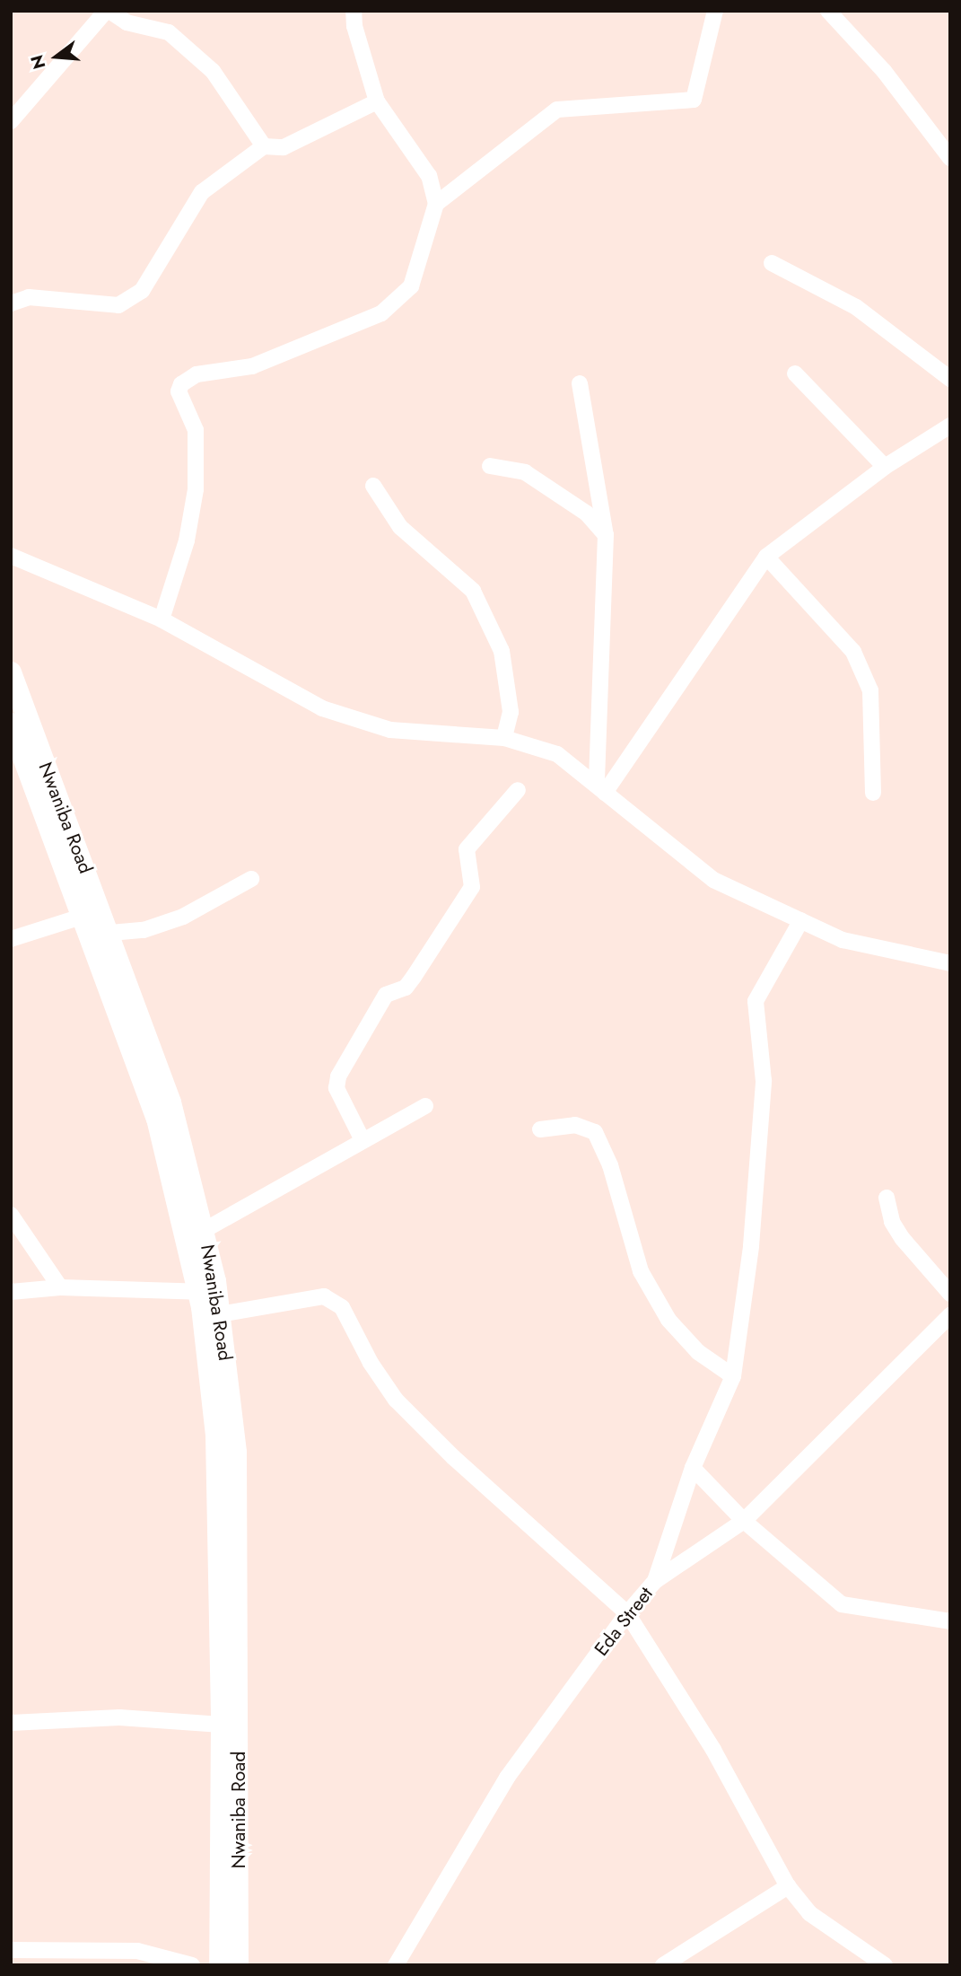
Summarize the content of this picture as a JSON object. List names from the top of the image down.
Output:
{
  "streets": {
    "main road": ["Nwaniba Road"],
    "street": ["Eda Street"]
  },
  "north": "left"
}
